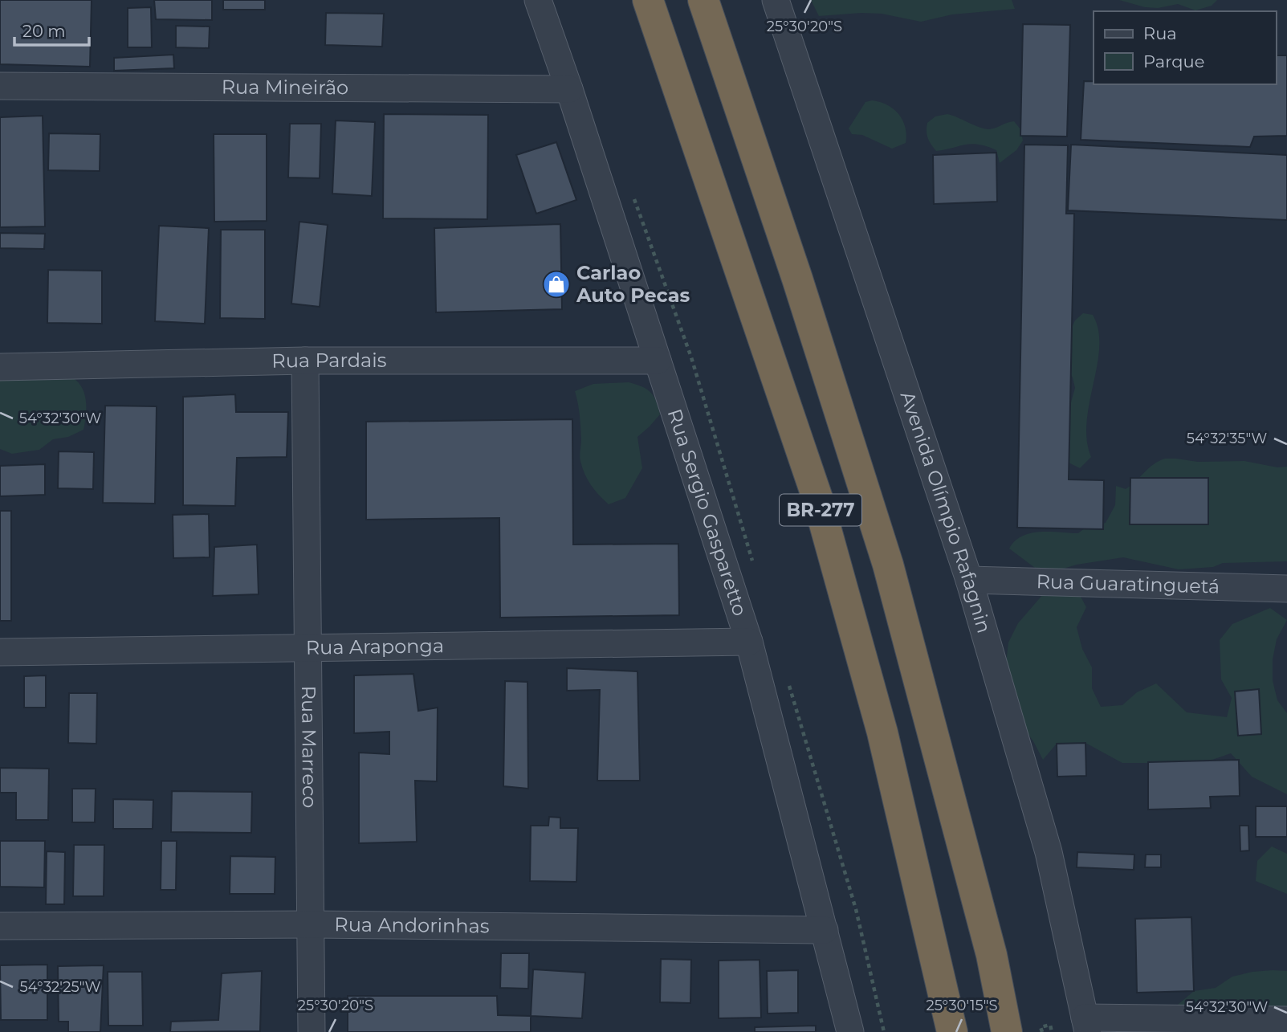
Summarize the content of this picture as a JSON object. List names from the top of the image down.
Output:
{
  "streets": {
    "highway": ["BR-277"],
    "street": [
      "Rua Mineirão",
      "Rua Pardais",
      "Rua Sergio Gasparetto",
      "Avenida Olímpio Rafagnin",
      "Rua Guaratinguetá",
      "Rua Araponga",
      "Rua Marreco",
      "Rua Andorinhas"
    ]
  },
  "crossings": [
    ["Rua Mineirão", "Rua Sergio Gasparetto"],
    ["Rua Pardais", "Rua Sergio Gasparetto"],
    ["Rua Pardais", "Rua Marreco"],
    ["Rua Sergio Gasparetto", "Rua Araponga"],
    ["Rua Sergio Gasparetto", "Rua Andorinhas"],
    ["Avenida Olímpio Rafagnin", "Rua Guaratinguetá"],
    ["Rua Araponga", "Rua Marreco"],
    ["Rua Marreco", "Rua Andorinhas"]
  ],
  "places": {
    "shop": ["Carlao Auto Pecas"]
  },
  "legend": ["Rua", "Parque"],
  "scale_bar": "20 m",
  "coordinates": [
    "25°30'20\"S",
    "54°32'30\"W",
    "54°32'35\"W",
    "54°32'25\"W",
    "25°30'15\"S"
  ]
}
